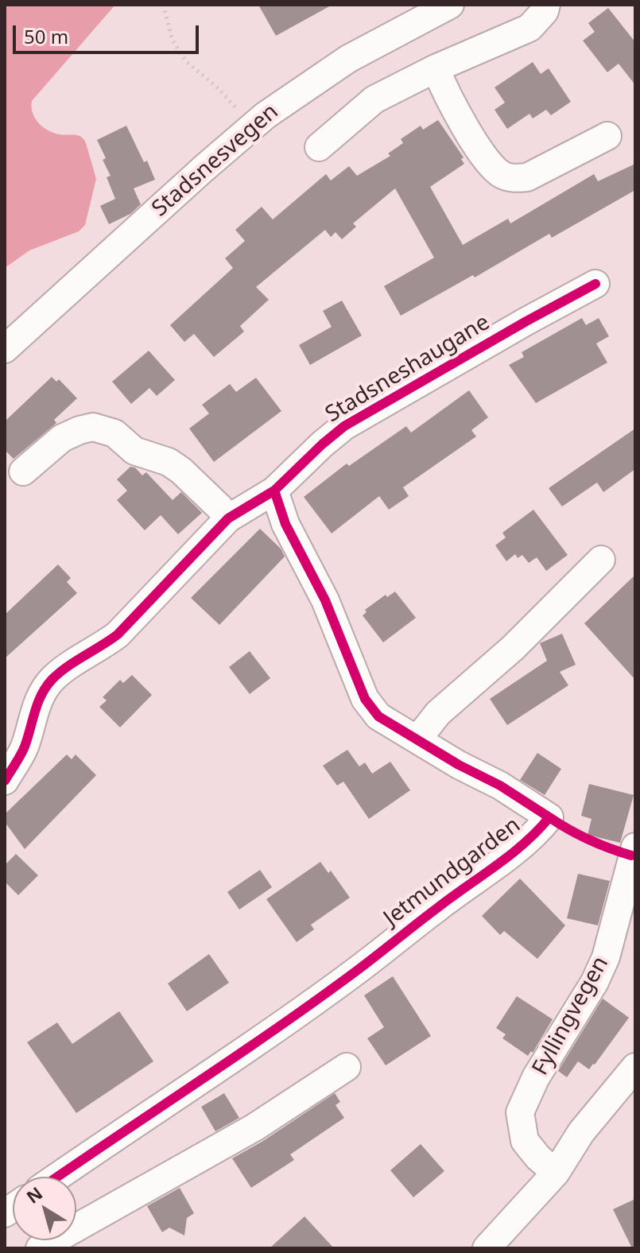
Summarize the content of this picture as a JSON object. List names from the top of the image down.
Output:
{
  "streets": {
    "street": [
      "Stadsnesvegen",
      "Stadsneshaugane",
      "Jetmundgarden",
      "Fyllingvegen"
    ]
  },
  "crossings": [
    ["Stadsneshaugane", "Jetmundgarden"]
  ],
  "scale_bar": "50 m",
  "north": "top left"
}
